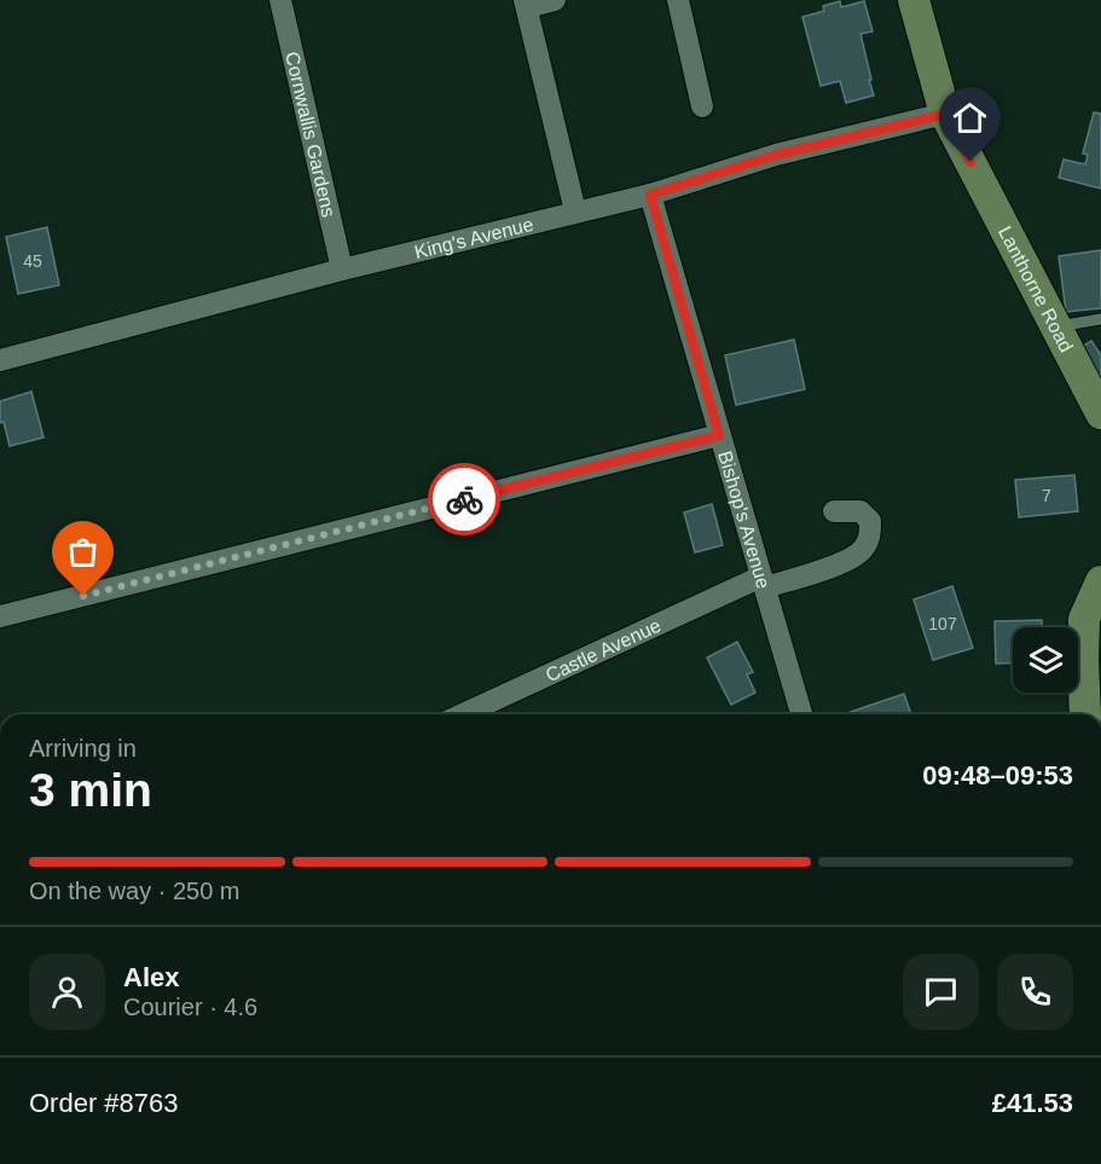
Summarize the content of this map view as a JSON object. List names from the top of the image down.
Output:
{
  "streets": {
    "street": [
      "Cornwallis Gardens",
      "King's Avenue",
      "Lanthorne Road",
      "Bishop's Avenue",
      "Castle Avenue"
    ]
  },
  "crossings": [
    ["Cornwallis Gardens", "King's Avenue"],
    ["King's Avenue", "Lanthorne Road"],
    ["King's Avenue", "Bishop's Avenue"],
    ["Bishop's Avenue", "Castle Avenue"]
  ],
  "house_numbers": ["45", "7", "107"],
  "page": {
    "heading": ["3 min", "Arriving in", "09:48–09:53"],
    "panel": [
      "Alex",
      "Courier · 4.6",
      "Order #8763",
      "£41.53"
    ],
    "bar": "On the way · 250 m"
  }
}
